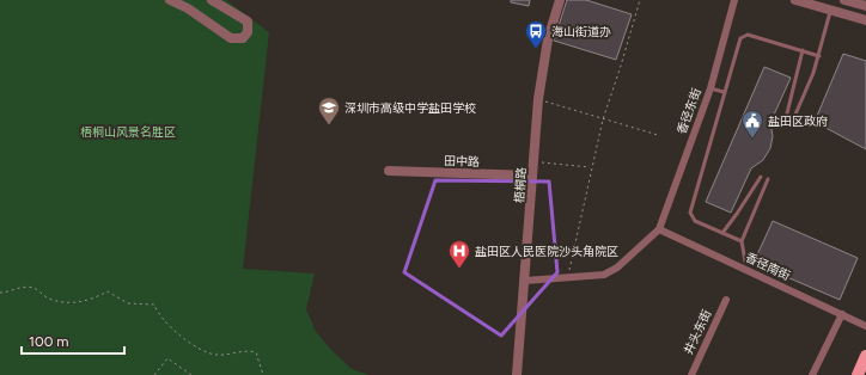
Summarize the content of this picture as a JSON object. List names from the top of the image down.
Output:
{
  "streets": {
    "street": [
      "香径东街",
      "田中路",
      "梧桐路",
      "香径南街",
      "井头东街"
    ]
  },
  "crossings": [
    ["香径东街", "香径南街"],
    ["田中路", "梧桐路"]
  ],
  "parks": ["梧桐山风景名胜区"],
  "places": {
    "bus stop": ["海山街道办"],
    "school or university": ["深圳市高级中学盐田学校"],
    "public building": ["盐田区政府"],
    "hospital": ["盐田区人民医院沙头角院区"]
  },
  "scale_bar": "100 m"
}
